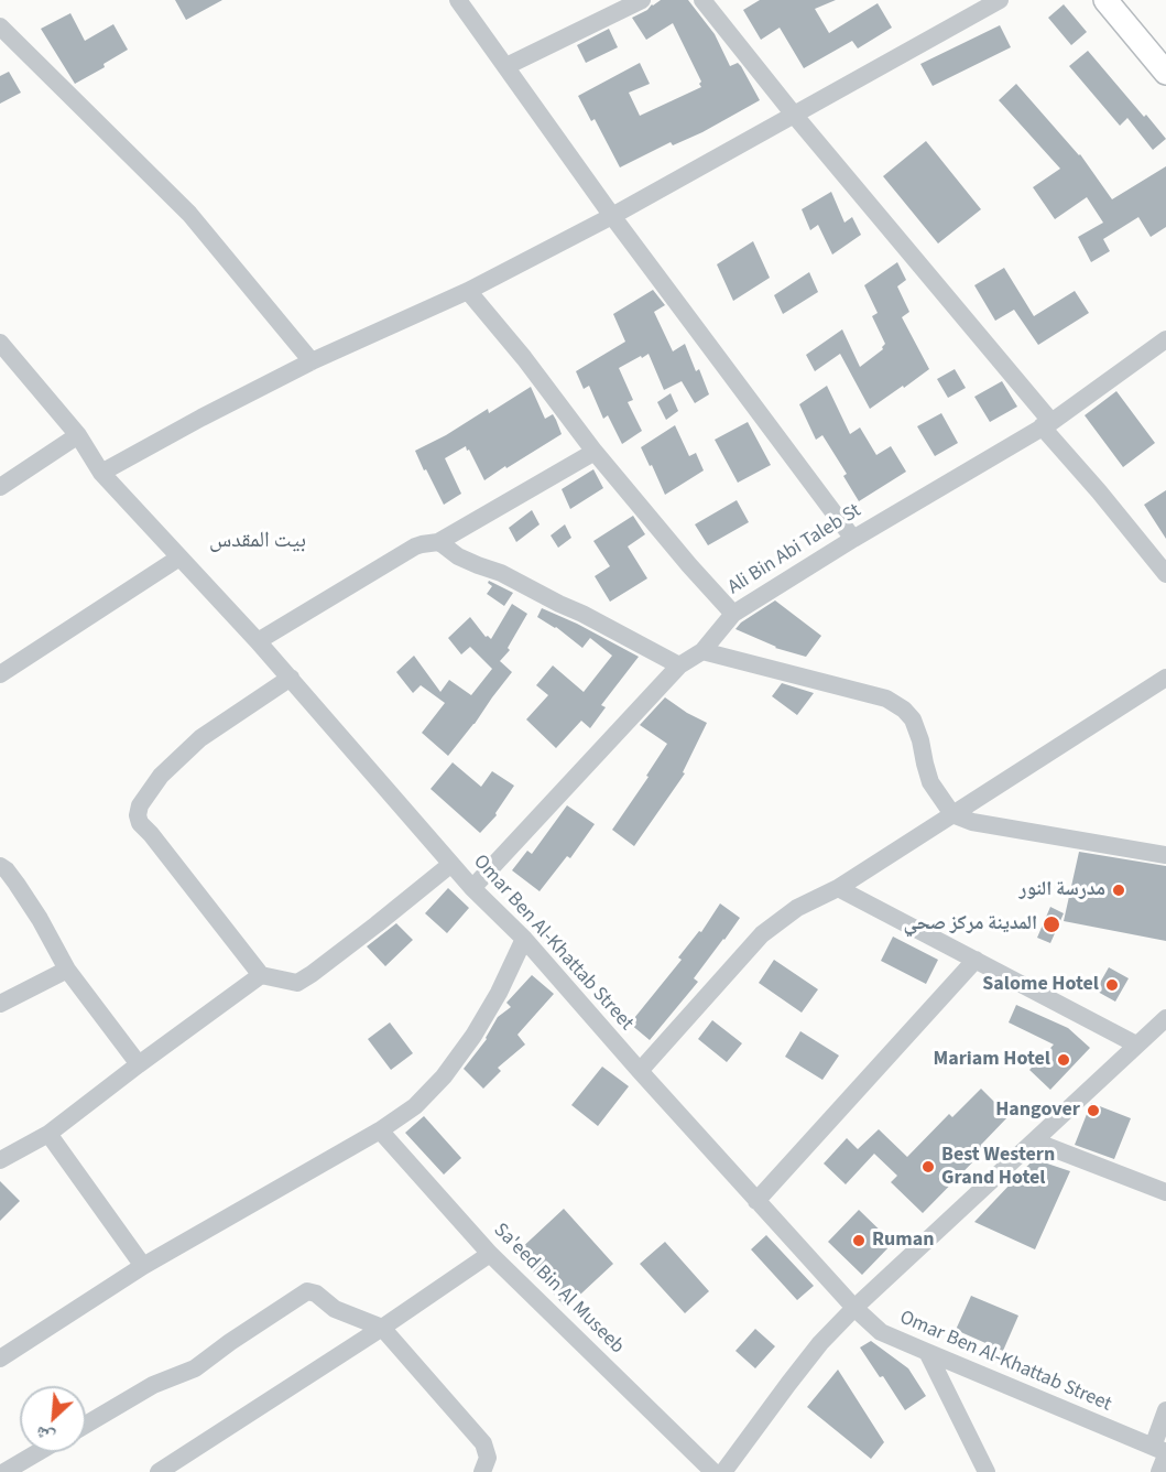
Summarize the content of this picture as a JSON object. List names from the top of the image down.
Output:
{
  "streets": {
    "street": ["Ali Bin Abi Taleb St", "Omar Ben Al-Khattab Street", "Sa'eed Bin Al Museeb"]
  },
  "crossings": [
    ["Ali Bin Abi Taleb St", "Omar Ben Al-Khattab Street"]
  ],
  "districts": ["بيت المقدس"],
  "places": [
    "مدرسة النور",
    "المدينة مركز صحي",
    "Salome Hotel",
    "Mariam Hotel",
    "Hangover",
    "Best Western Grand Hotel",
    "Ruman"
  ],
  "north": "bottom left"
}
